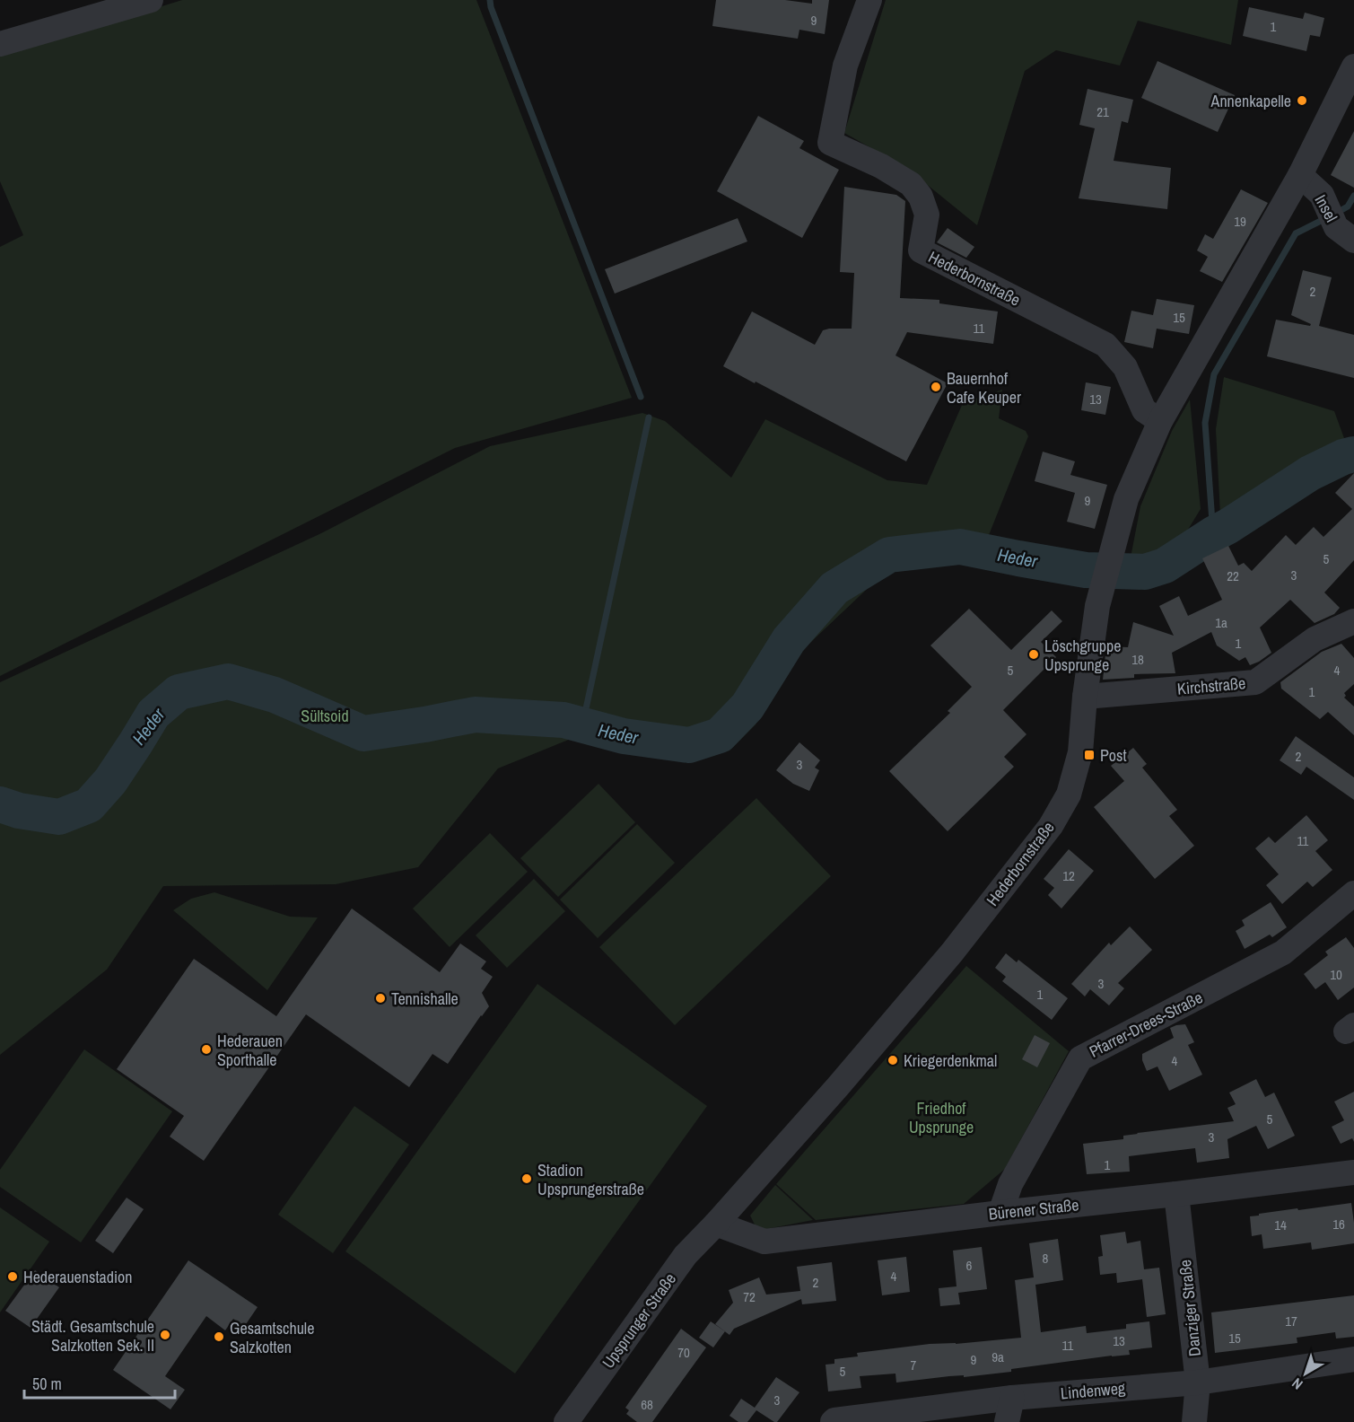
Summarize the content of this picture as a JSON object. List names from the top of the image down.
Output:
{
  "streets": {
    "street": [
      "Insel",
      "Hederbornstraße",
      "Kirchstraße",
      "Pfarrer-Drees-Straße",
      "Bürener Straße",
      "Danziger Straße",
      "Upsprunger Straße",
      "Lindenweg"
    ]
  },
  "crossings": [
    ["Insel", "Hederbornstraße"],
    ["Hederbornstraße", "Kirchstraße"],
    ["Hederbornstraße", "Bürener Straße"],
    ["Hederbornstraße", "Upsprunger Straße"],
    ["Pfarrer-Drees-Straße", "Bürener Straße"],
    ["Bürener Straße", "Danziger Straße"],
    ["Bürener Straße", "Upsprunger Straße"],
    ["Danziger Straße", "Lindenweg"]
  ],
  "water": ["Heder"],
  "parks": ["Sültsoid", "Friedhof Upsprunge"],
  "places": {
    "other": [
      "Annenkapelle",
      "Bauernhof Cafe Keuper",
      "Löschgruppe Upsprunge",
      "Tennishalle",
      "Hederauen Sporthalle",
      "Kriegerdenkmal",
      "Stadion Upsprungerstraße",
      "Hederauenstadion",
      "Städt. Gesamtschule Salzkotten Sek. II",
      "Gesamtschule Salzkotten"
    ],
    "transit": ["Post"]
  },
  "house_numbers": [
    "9",
    "1",
    "21",
    "19",
    "2",
    "15",
    "11",
    "13",
    "9",
    "5",
    "3",
    "22",
    "1a",
    "1",
    "18",
    "5",
    "4",
    "1",
    "2",
    "3",
    "11",
    "12",
    "10",
    "3",
    "1",
    "4",
    "5",
    "3",
    "1",
    "16",
    "14",
    "8",
    "6",
    "4",
    "2",
    "72",
    "17",
    "15",
    "13",
    "11",
    "70",
    "9a",
    "9",
    "7",
    "5",
    "3",
    "68"
  ],
  "scale_bar": "50 m",
  "north": "bottom left"
}
